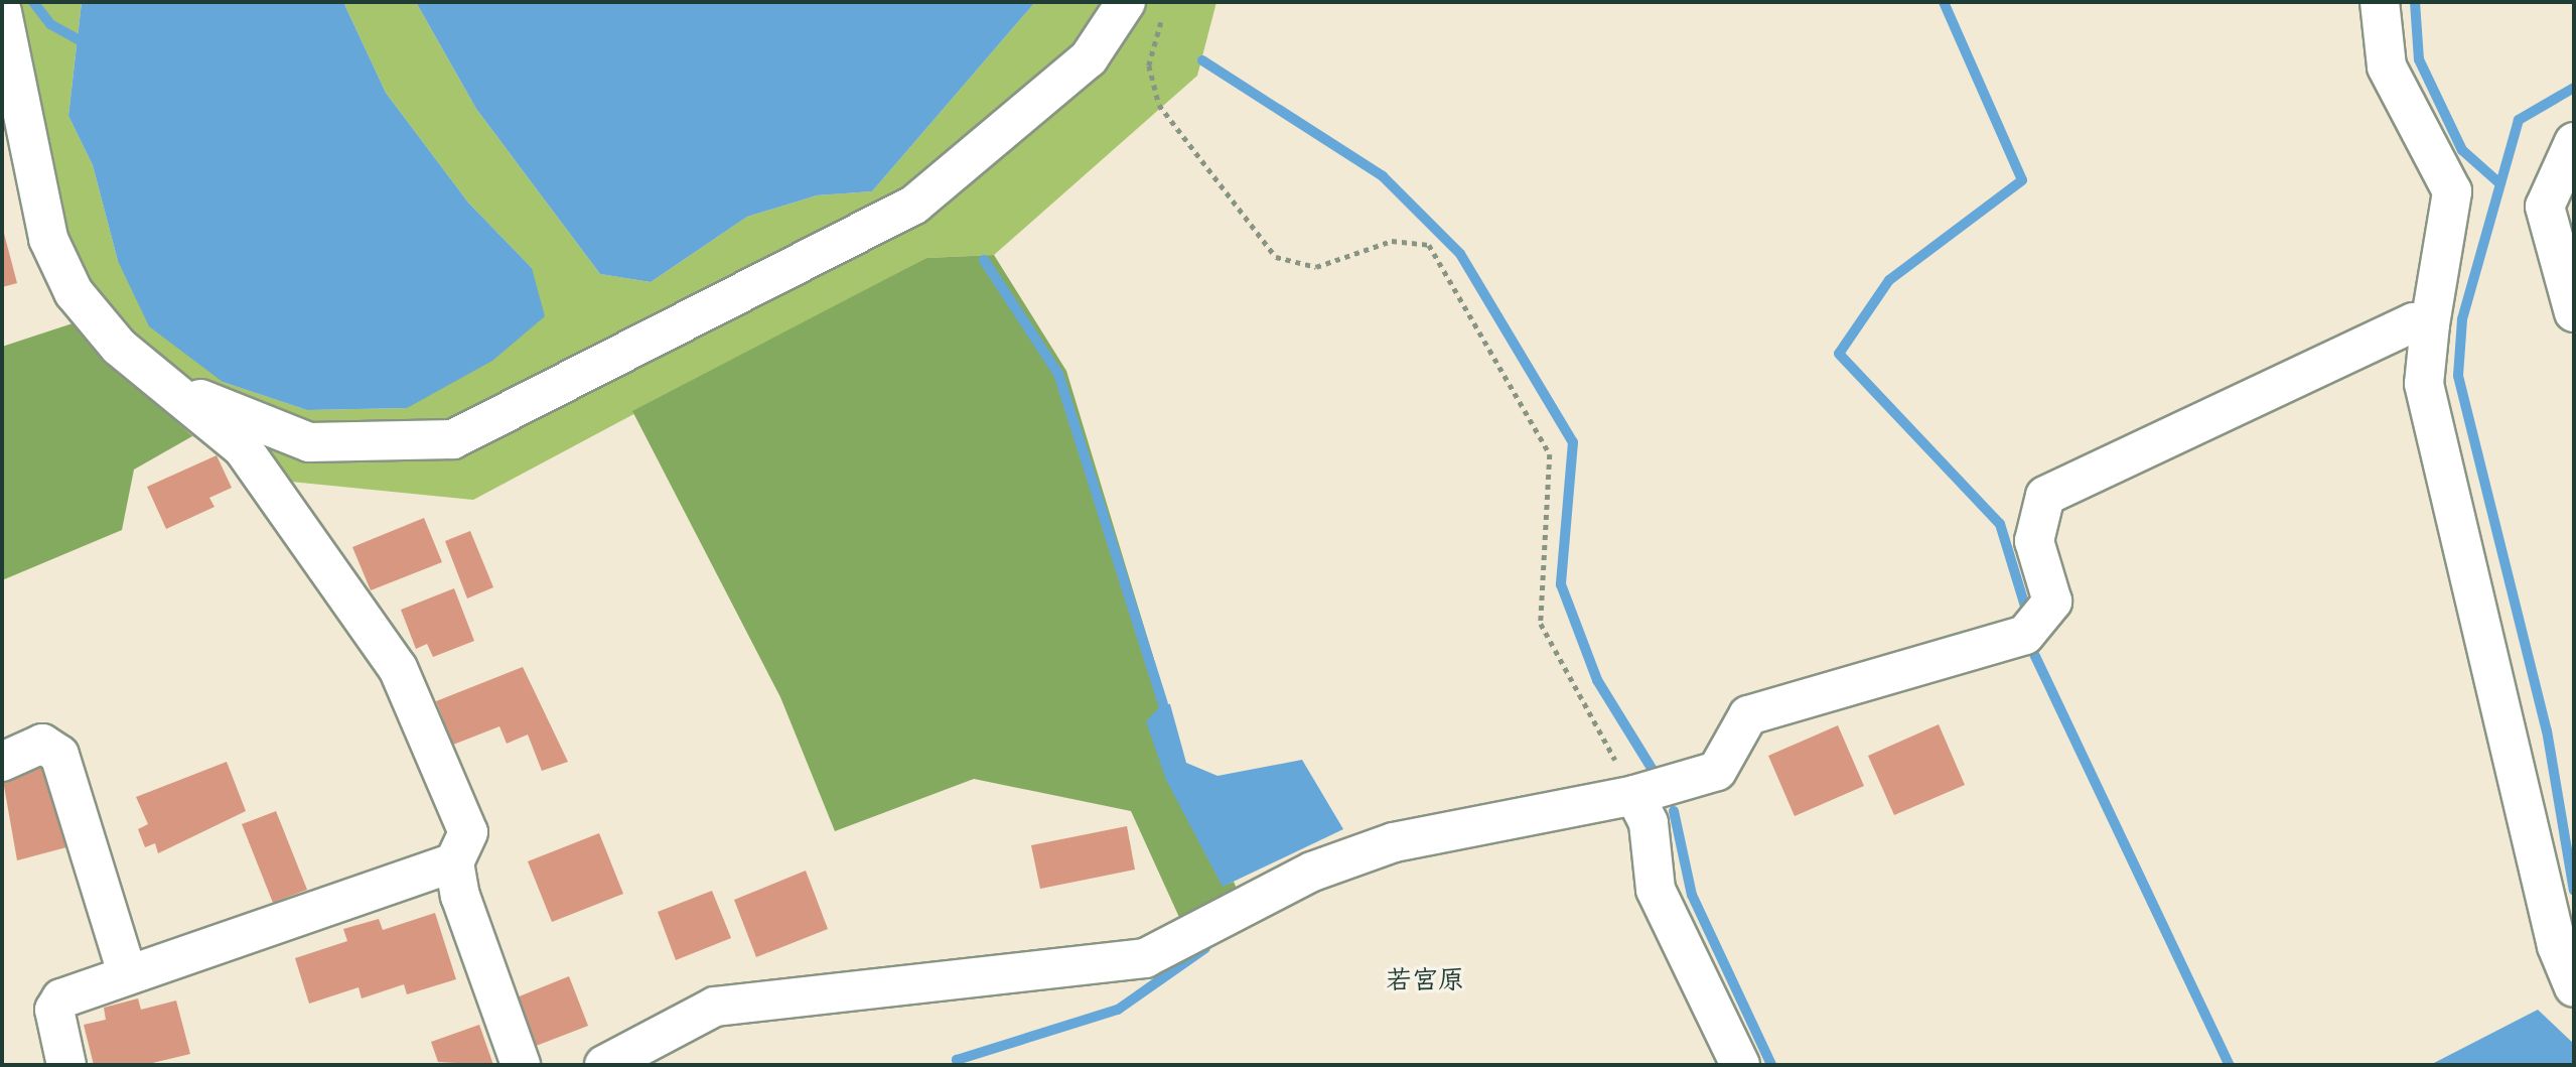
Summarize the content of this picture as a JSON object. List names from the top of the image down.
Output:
{
  "districts": ["若宮原"]
}
